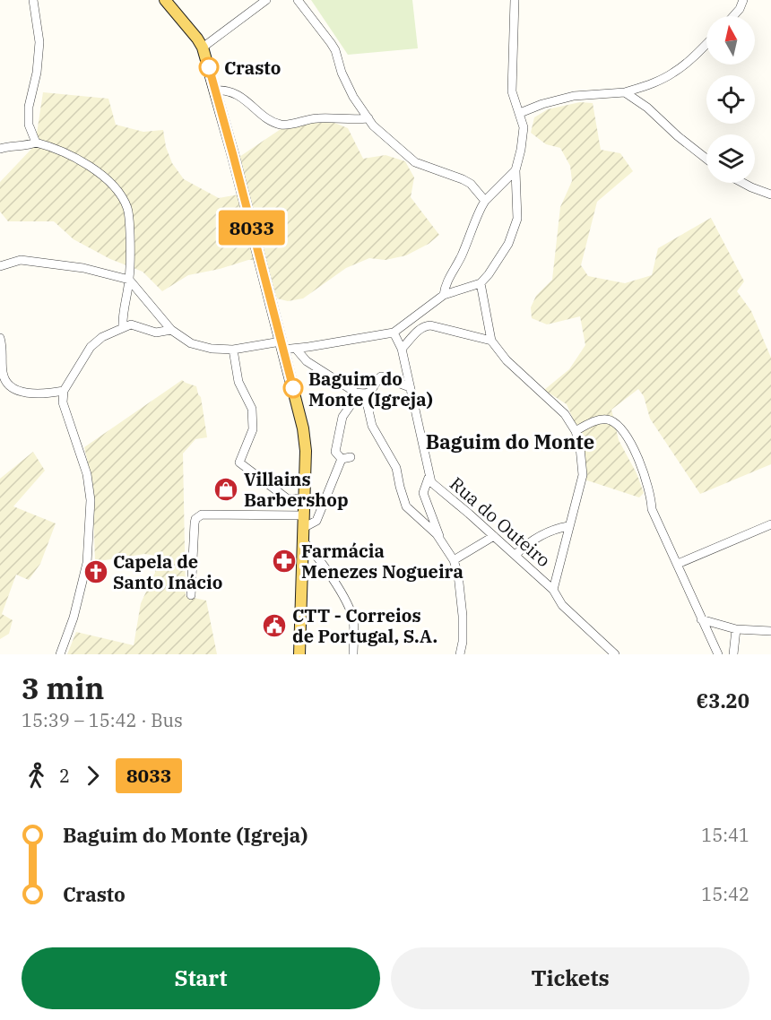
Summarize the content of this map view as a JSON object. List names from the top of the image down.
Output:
{
  "streets": {
    "street": ["Rua do Outeiro"]
  },
  "districts": ["Baguim do Monte"],
  "places": {
    "other": ["Crasto", "Baguim do Monte (Igreja)"],
    "shop": ["Villains Barbershop"],
    "pharmacy": ["Farmácia Menezes Nogueira"],
    "church": ["Capela de Santo Inácio"],
    "public building": ["CTT - Correios de Portugal, S.A."]
  },
  "lines": ["bus line 8033"],
  "north": "top",
  "page": {
    "on_map": "8033",
    "heading": ["3 min", "15:39 – 15:42 · Bus", "€3.20"],
    "legs": ["2", "8033"],
    "list": [
      {
        "name": "Baguim do Monte (Igreja)",
        "value": "15:41"
      },
      {
        "name": "Crasto",
        "value": "15:42"
      }
    ],
    "buttons": ["Start", "Tickets"]
  }
}
